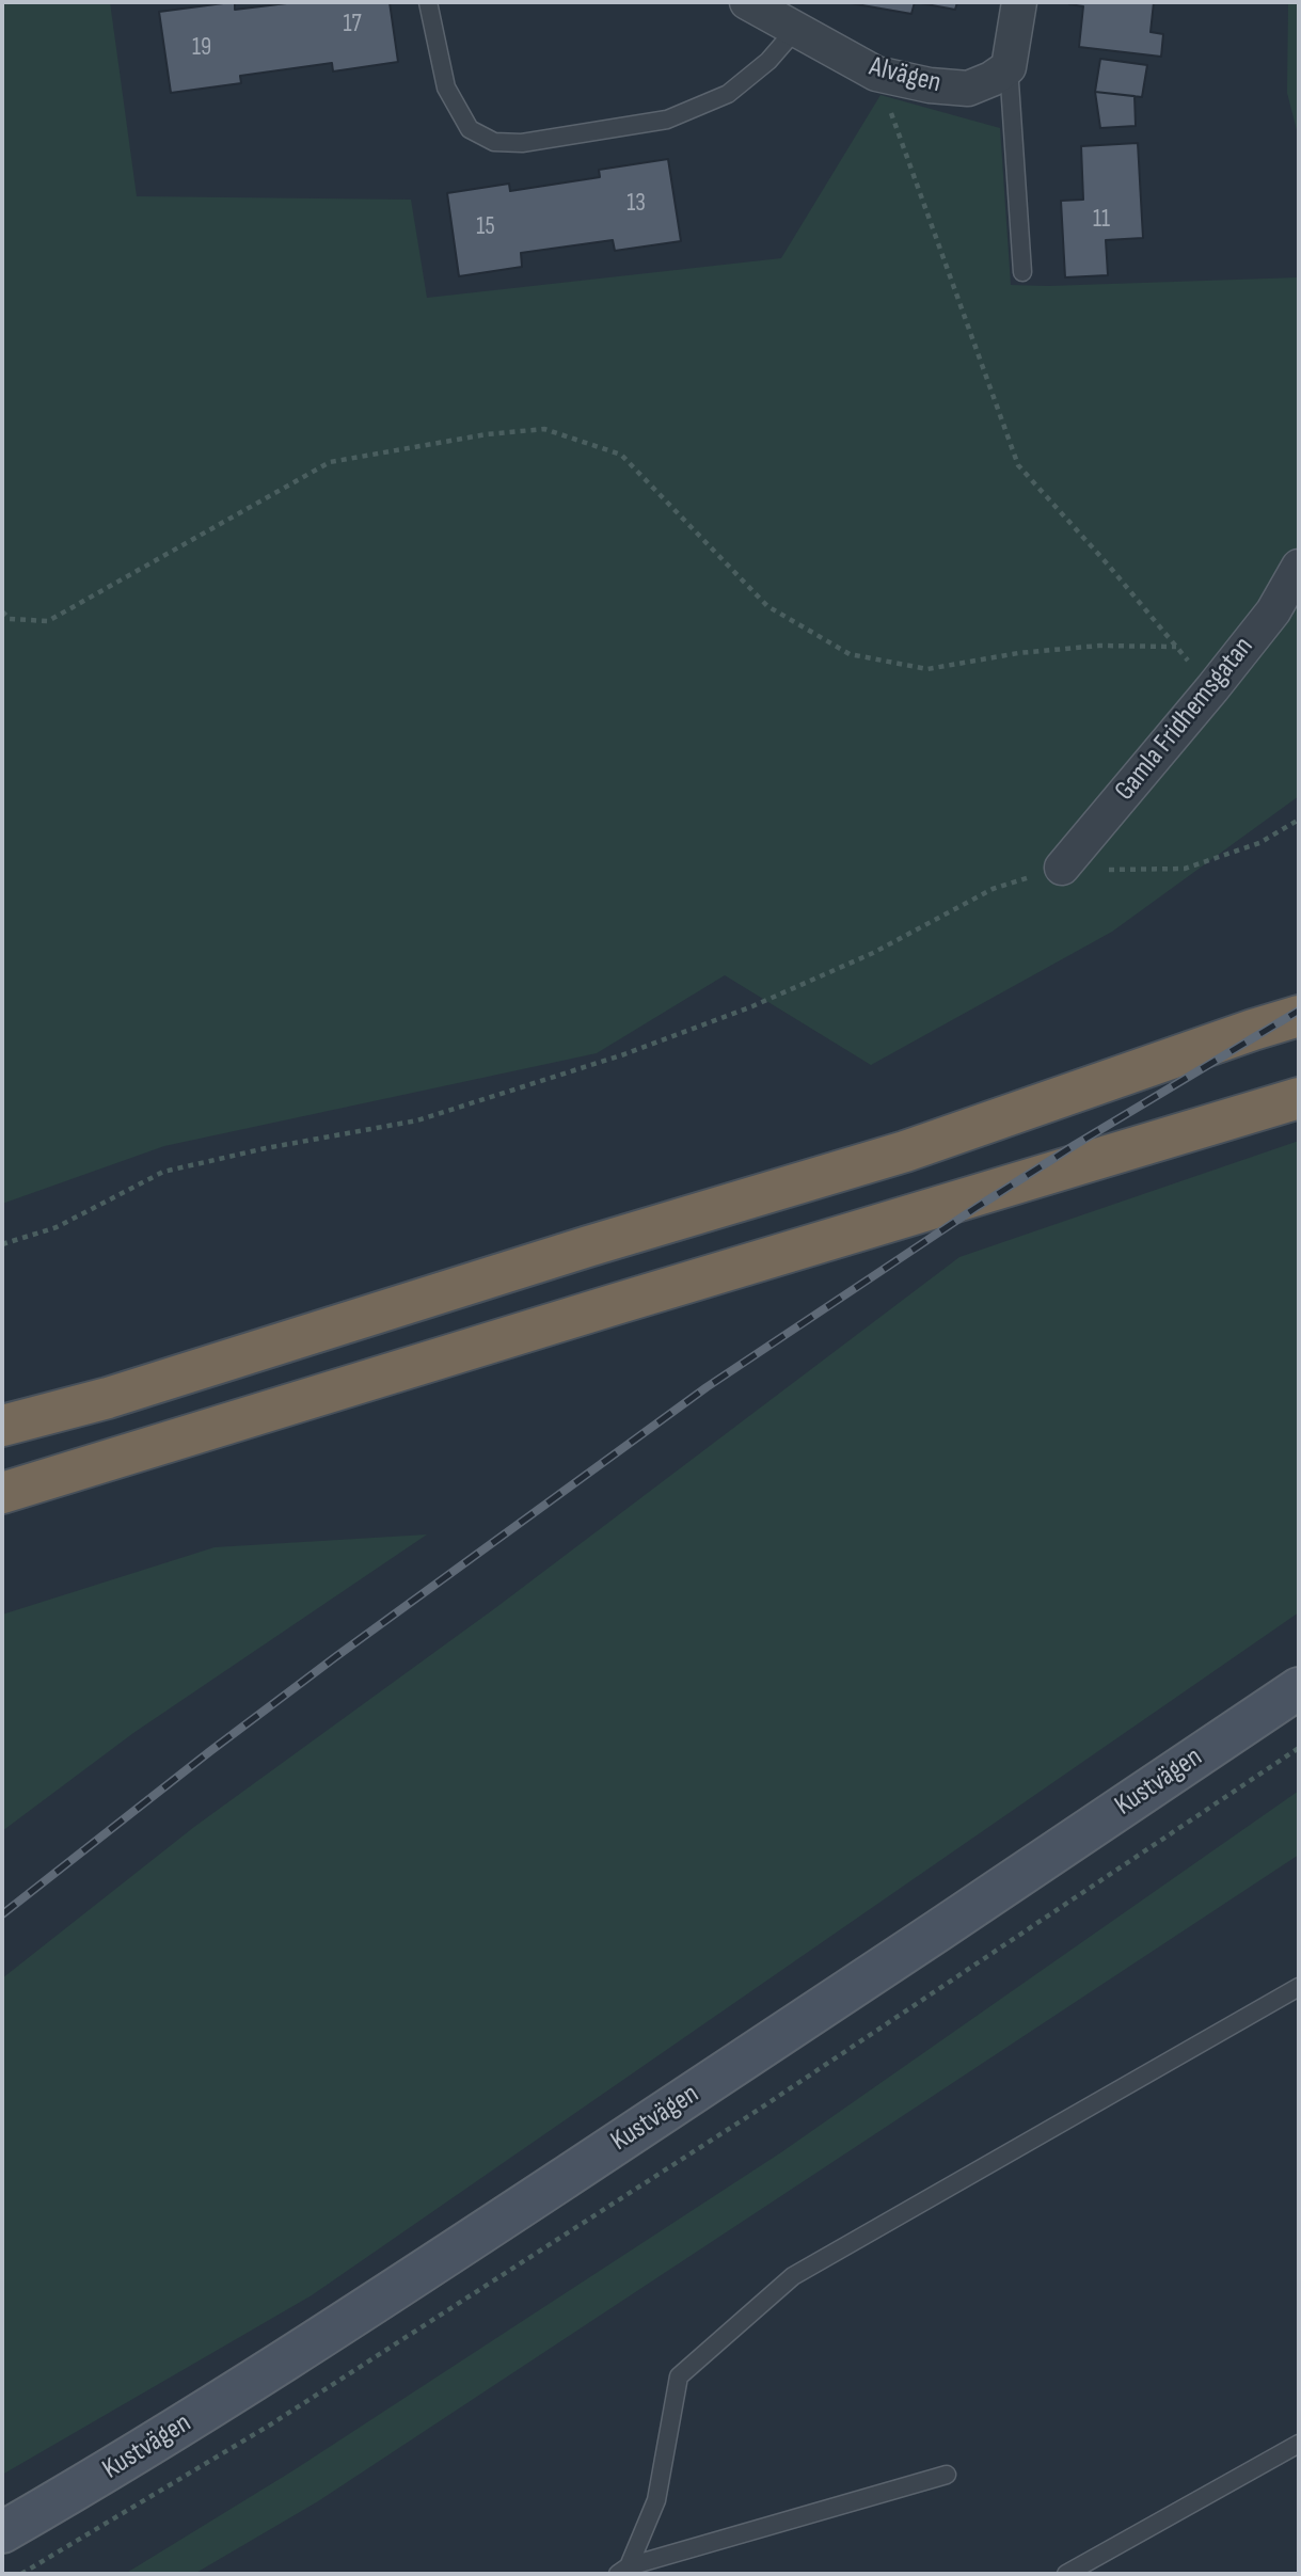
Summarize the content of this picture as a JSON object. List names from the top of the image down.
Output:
{
  "streets": {
    "main road": ["Kustvägen"],
    "street": ["Alvägen", "Gamla Fridhemsgatan"]
  },
  "house_numbers": [
    "17",
    "19",
    "13",
    "11",
    "15"
  ]
}
